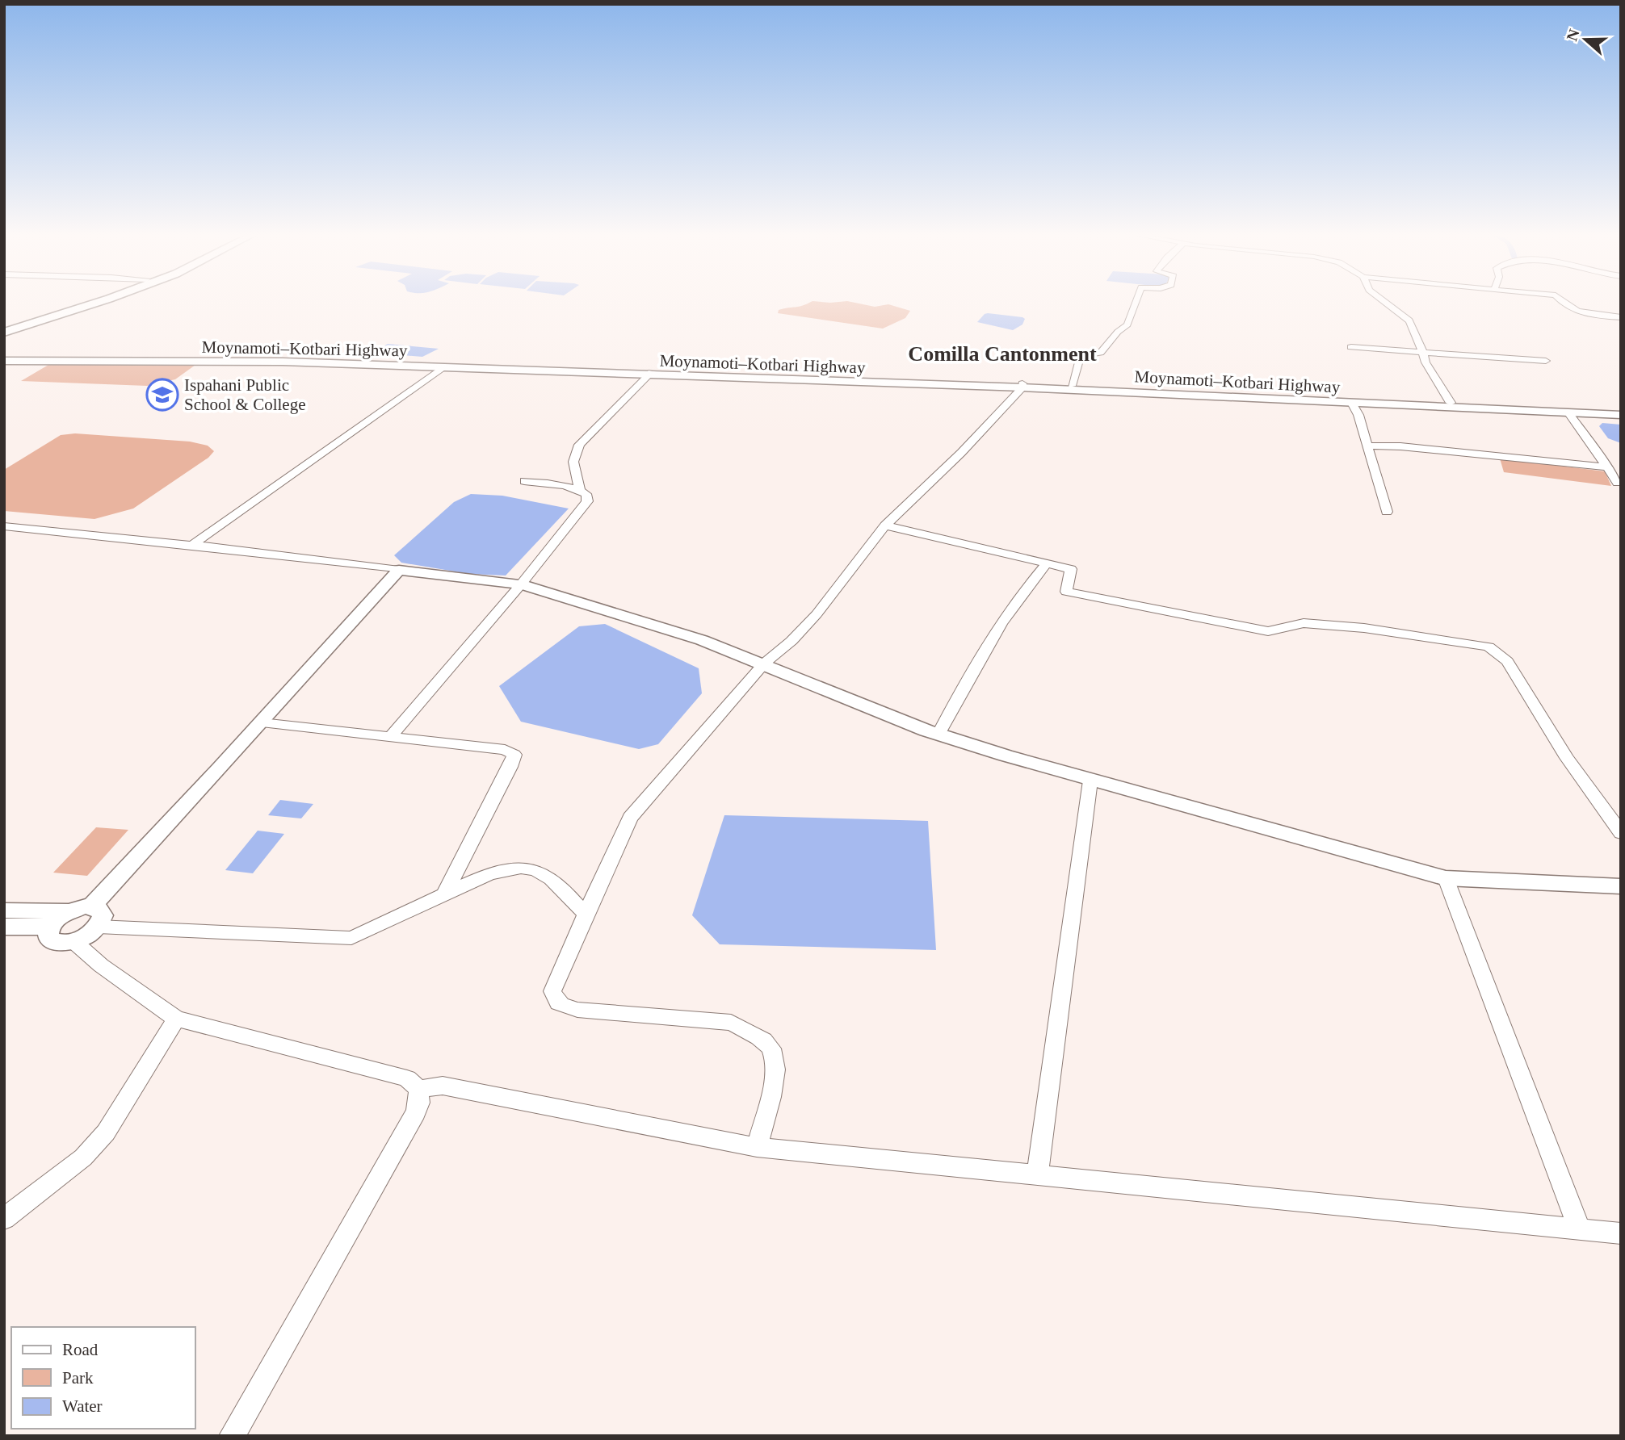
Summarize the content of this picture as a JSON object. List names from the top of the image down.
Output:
{
  "streets": {
    "main road": ["Moynamoti–Kotbari Highway"]
  },
  "districts": ["Comilla Cantonment"],
  "places": {
    "school or university": ["Ispahani Public School & College"]
  },
  "legend": ["Road", "Park", "Water"],
  "north": "left"
}
